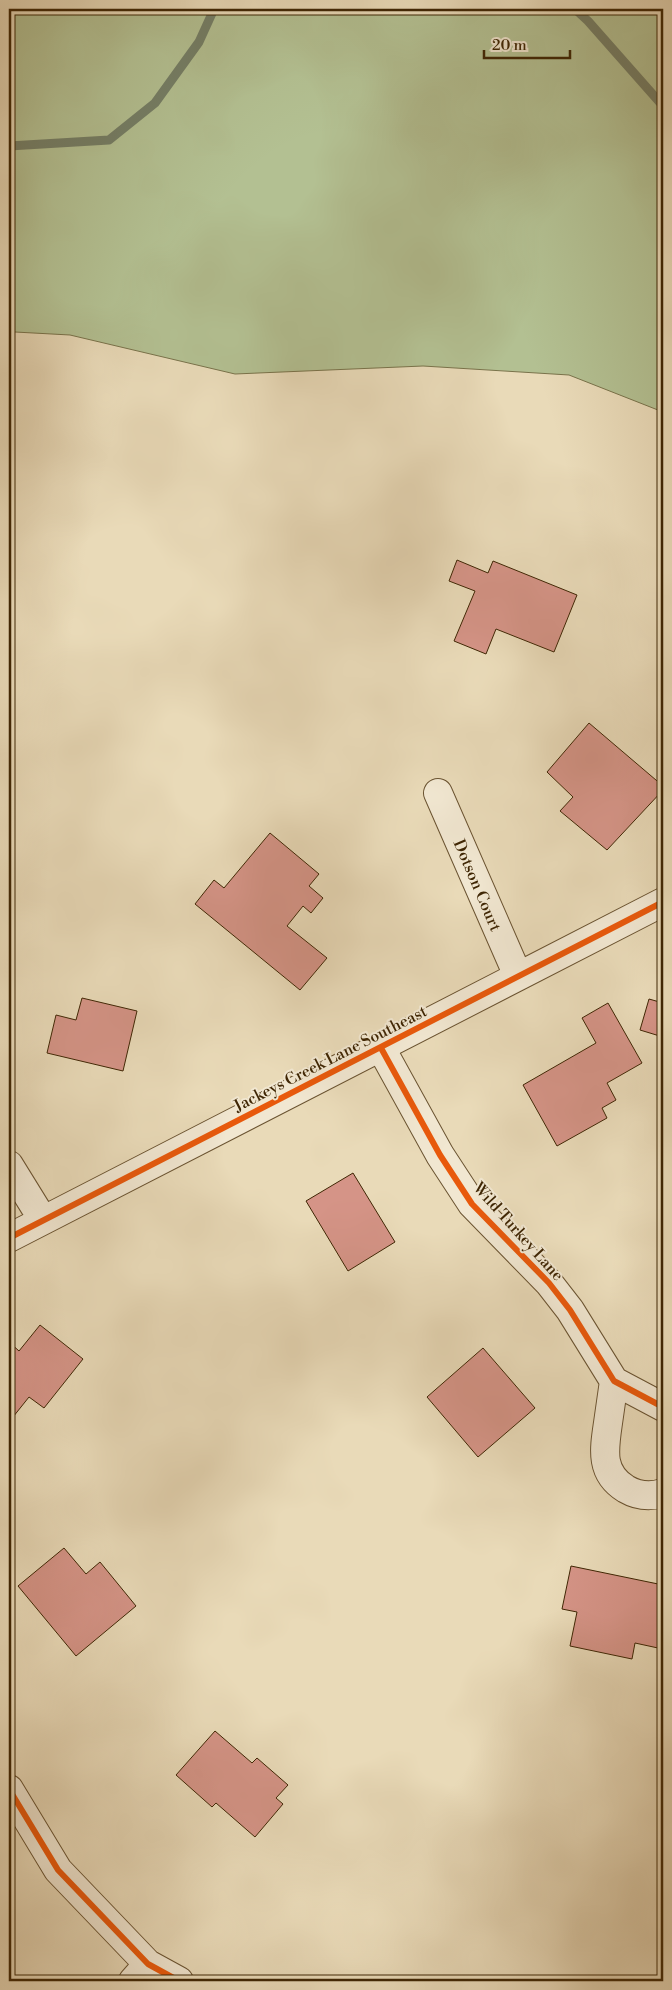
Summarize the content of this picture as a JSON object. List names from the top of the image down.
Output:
{
  "streets": {
    "street": ["Dotson Court", "Jackeys Creek Lane Southeast", "Wild Turkey Lane"]
  },
  "crossings": [
    ["Dotson Court", "Jackeys Creek Lane Southeast"],
    ["Jackeys Creek Lane Southeast", "Wild Turkey Lane"]
  ],
  "scale_bar": "20 m"
}
